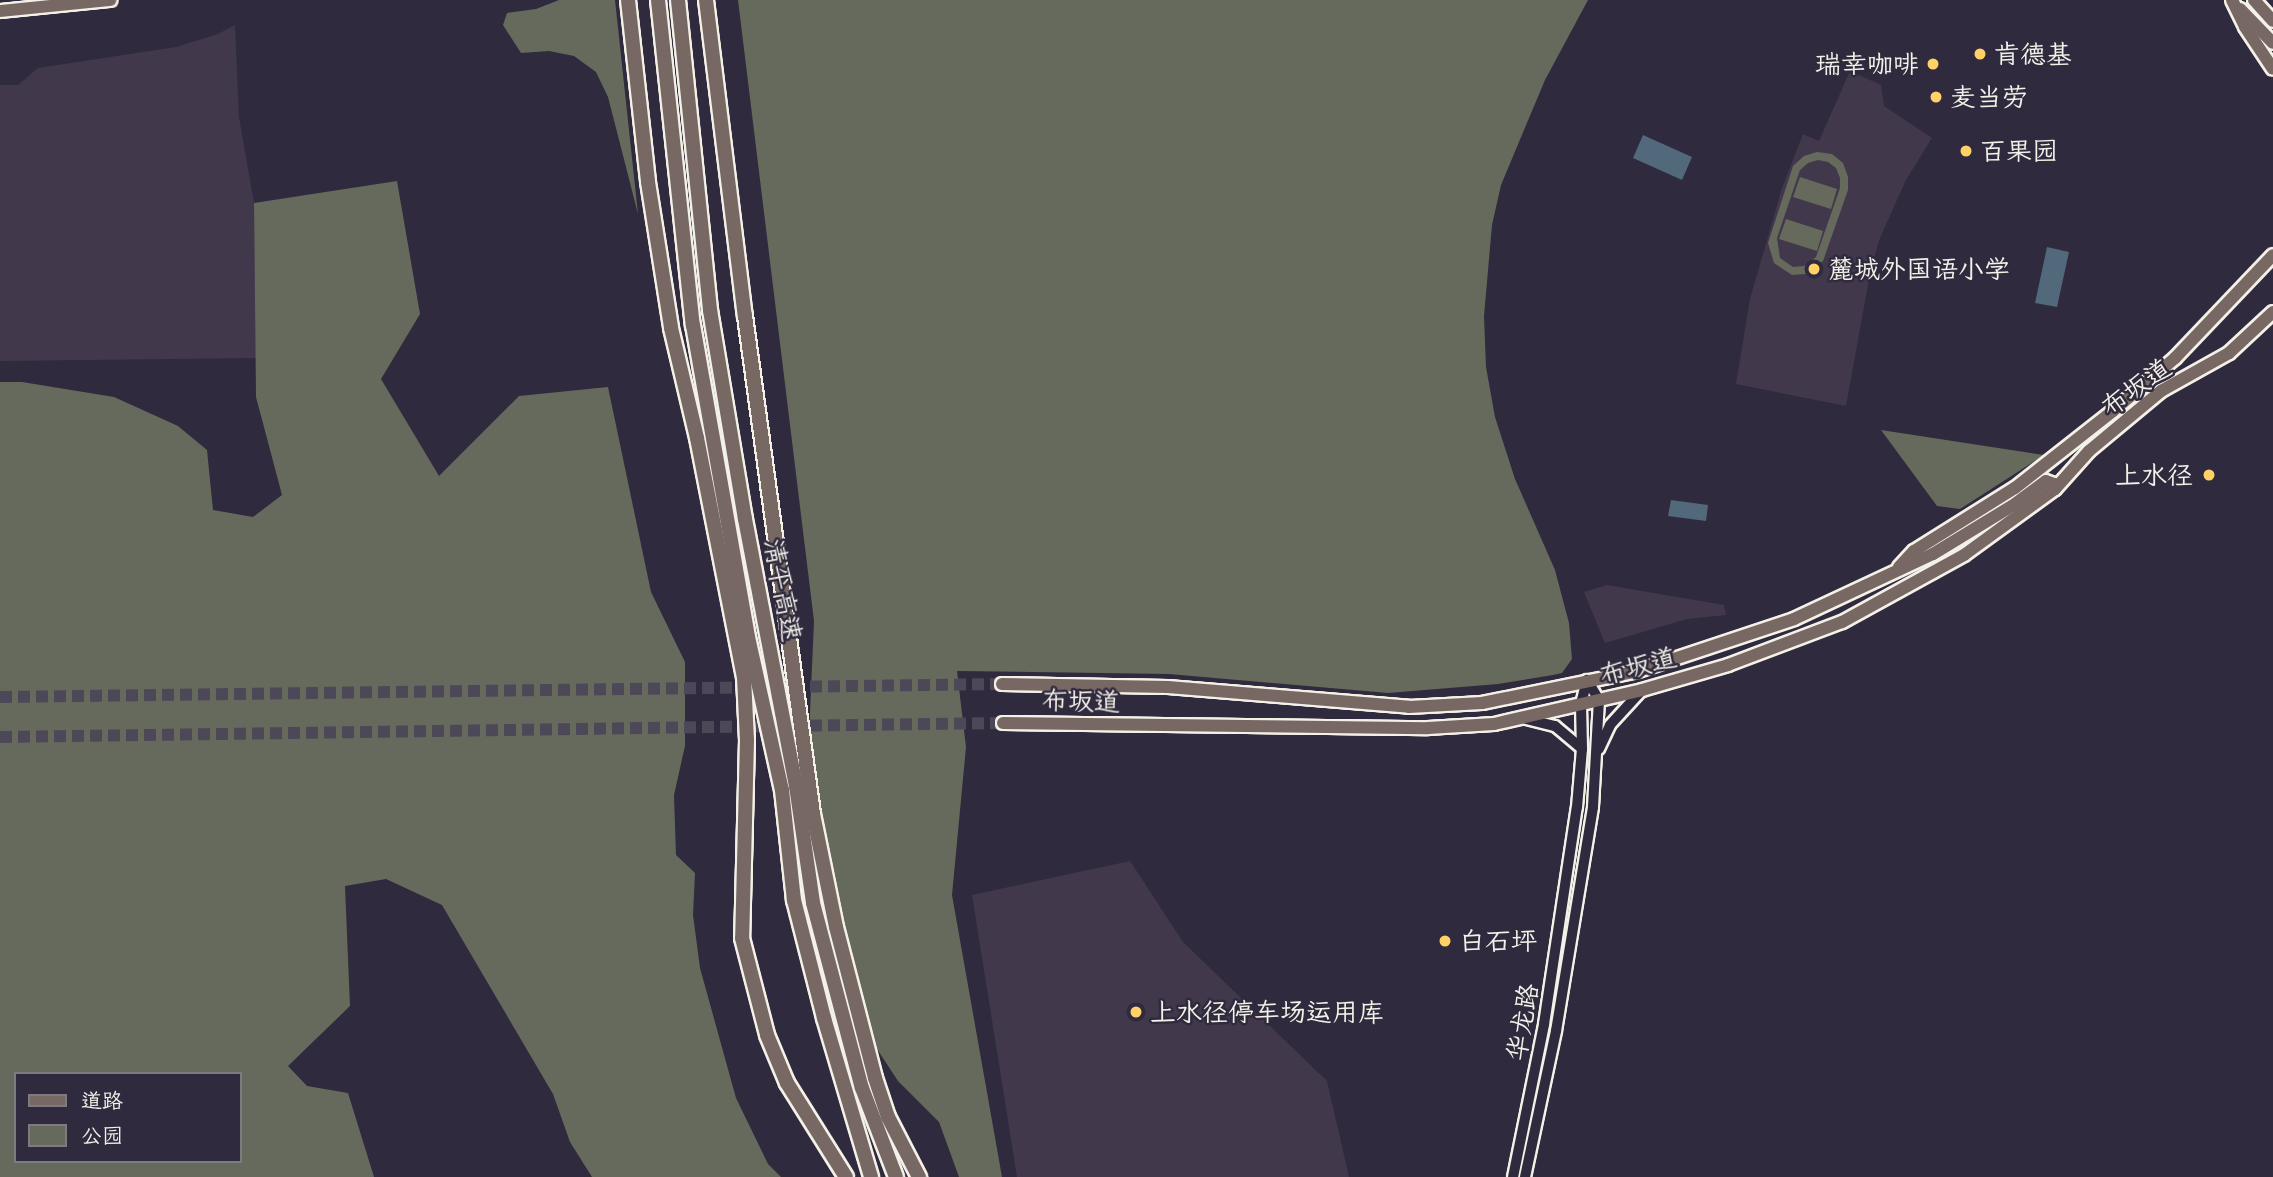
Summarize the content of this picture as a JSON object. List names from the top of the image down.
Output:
{
  "streets": {
    "highway": ["清平高速"],
    "main road": ["布坂道"],
    "street": ["华龙路"]
  },
  "crossings": [
    ["布坂道", "华龙路"]
  ],
  "places": [
    "肯德基",
    "瑞幸咖啡",
    "麦当劳",
    "百果园",
    "麓城外国语小学",
    "上水径",
    "白石坪",
    "上水径停车场运用库"
  ],
  "legend": ["道路", "公园"]
}
